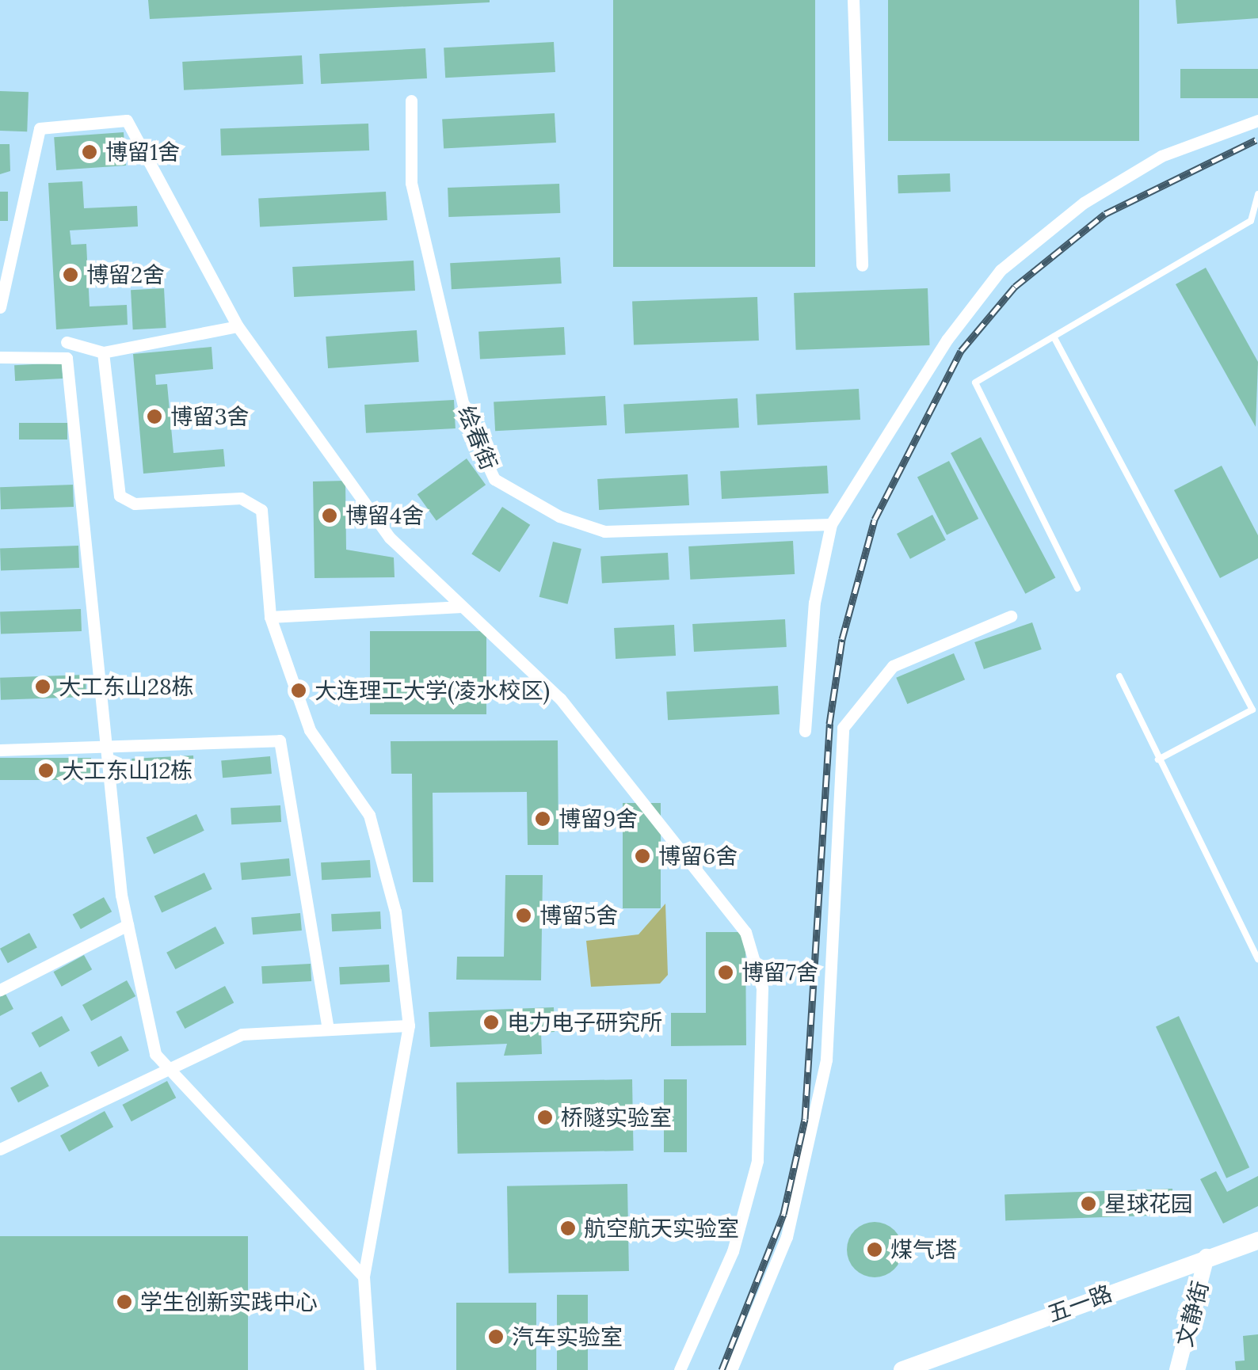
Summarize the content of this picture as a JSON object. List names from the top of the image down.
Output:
{
  "streets": {
    "main road": ["五一路"],
    "street": ["绘春街", "文静街"]
  },
  "crossings": [
    ["五一路", "文静街"]
  ],
  "places": [
    "博留1舍",
    "博留2舍",
    "博留3舍",
    "博留4舍",
    "大工东山28栋",
    "大连理工大学(凌水校区)",
    "大工东山12栋",
    "博留9舍",
    "博留6舍",
    "博留5舍",
    "博留7舍",
    "电力电子研究所",
    "桥隧实验室",
    "星球花园",
    "航空航天实验室",
    "煤气塔",
    "学生创新实践中心",
    "汽车实验室"
  ]
}
